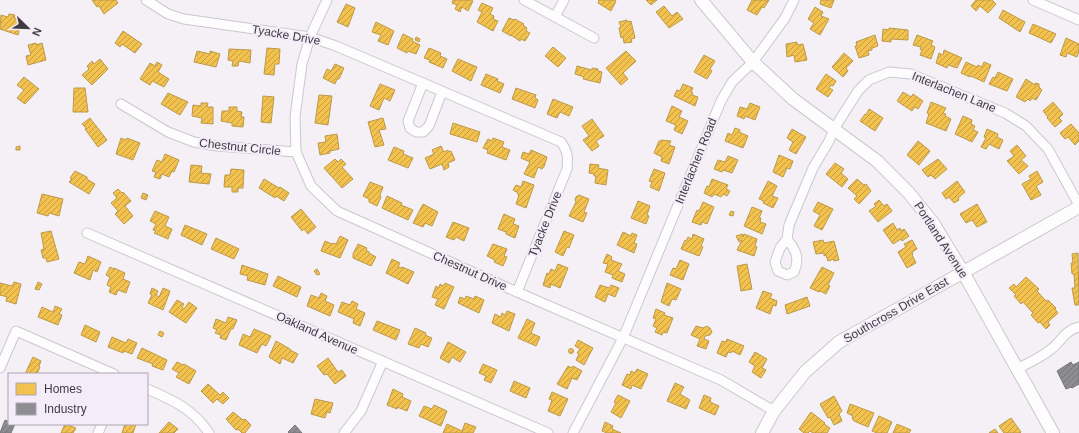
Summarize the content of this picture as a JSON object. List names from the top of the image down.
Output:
{
  "streets": {
    "street": [
      "Tyacke Drive",
      "Interlachen Lane",
      "Chestnut Circle",
      "Interlachen Road",
      "Portland Avenue",
      "Chestnut Drive",
      "Southcross Drive East",
      "Oakland Avenue"
    ]
  },
  "crossings": [
    ["Tyacke Drive", "Chestnut Drive"],
    ["Interlachen Lane", "Portland Avenue"],
    ["Interlachen Lane", "Southcross Drive East"],
    ["Chestnut Circle", "Chestnut Drive"],
    ["Interlachen Road", "Portland Avenue"],
    ["Interlachen Road", "Chestnut Drive"],
    ["Portland Avenue", "Southcross Drive East"],
    ["Chestnut Drive", "Southcross Drive East"]
  ],
  "legend": ["Homes", "Industry"],
  "north": "bottom right"
}
